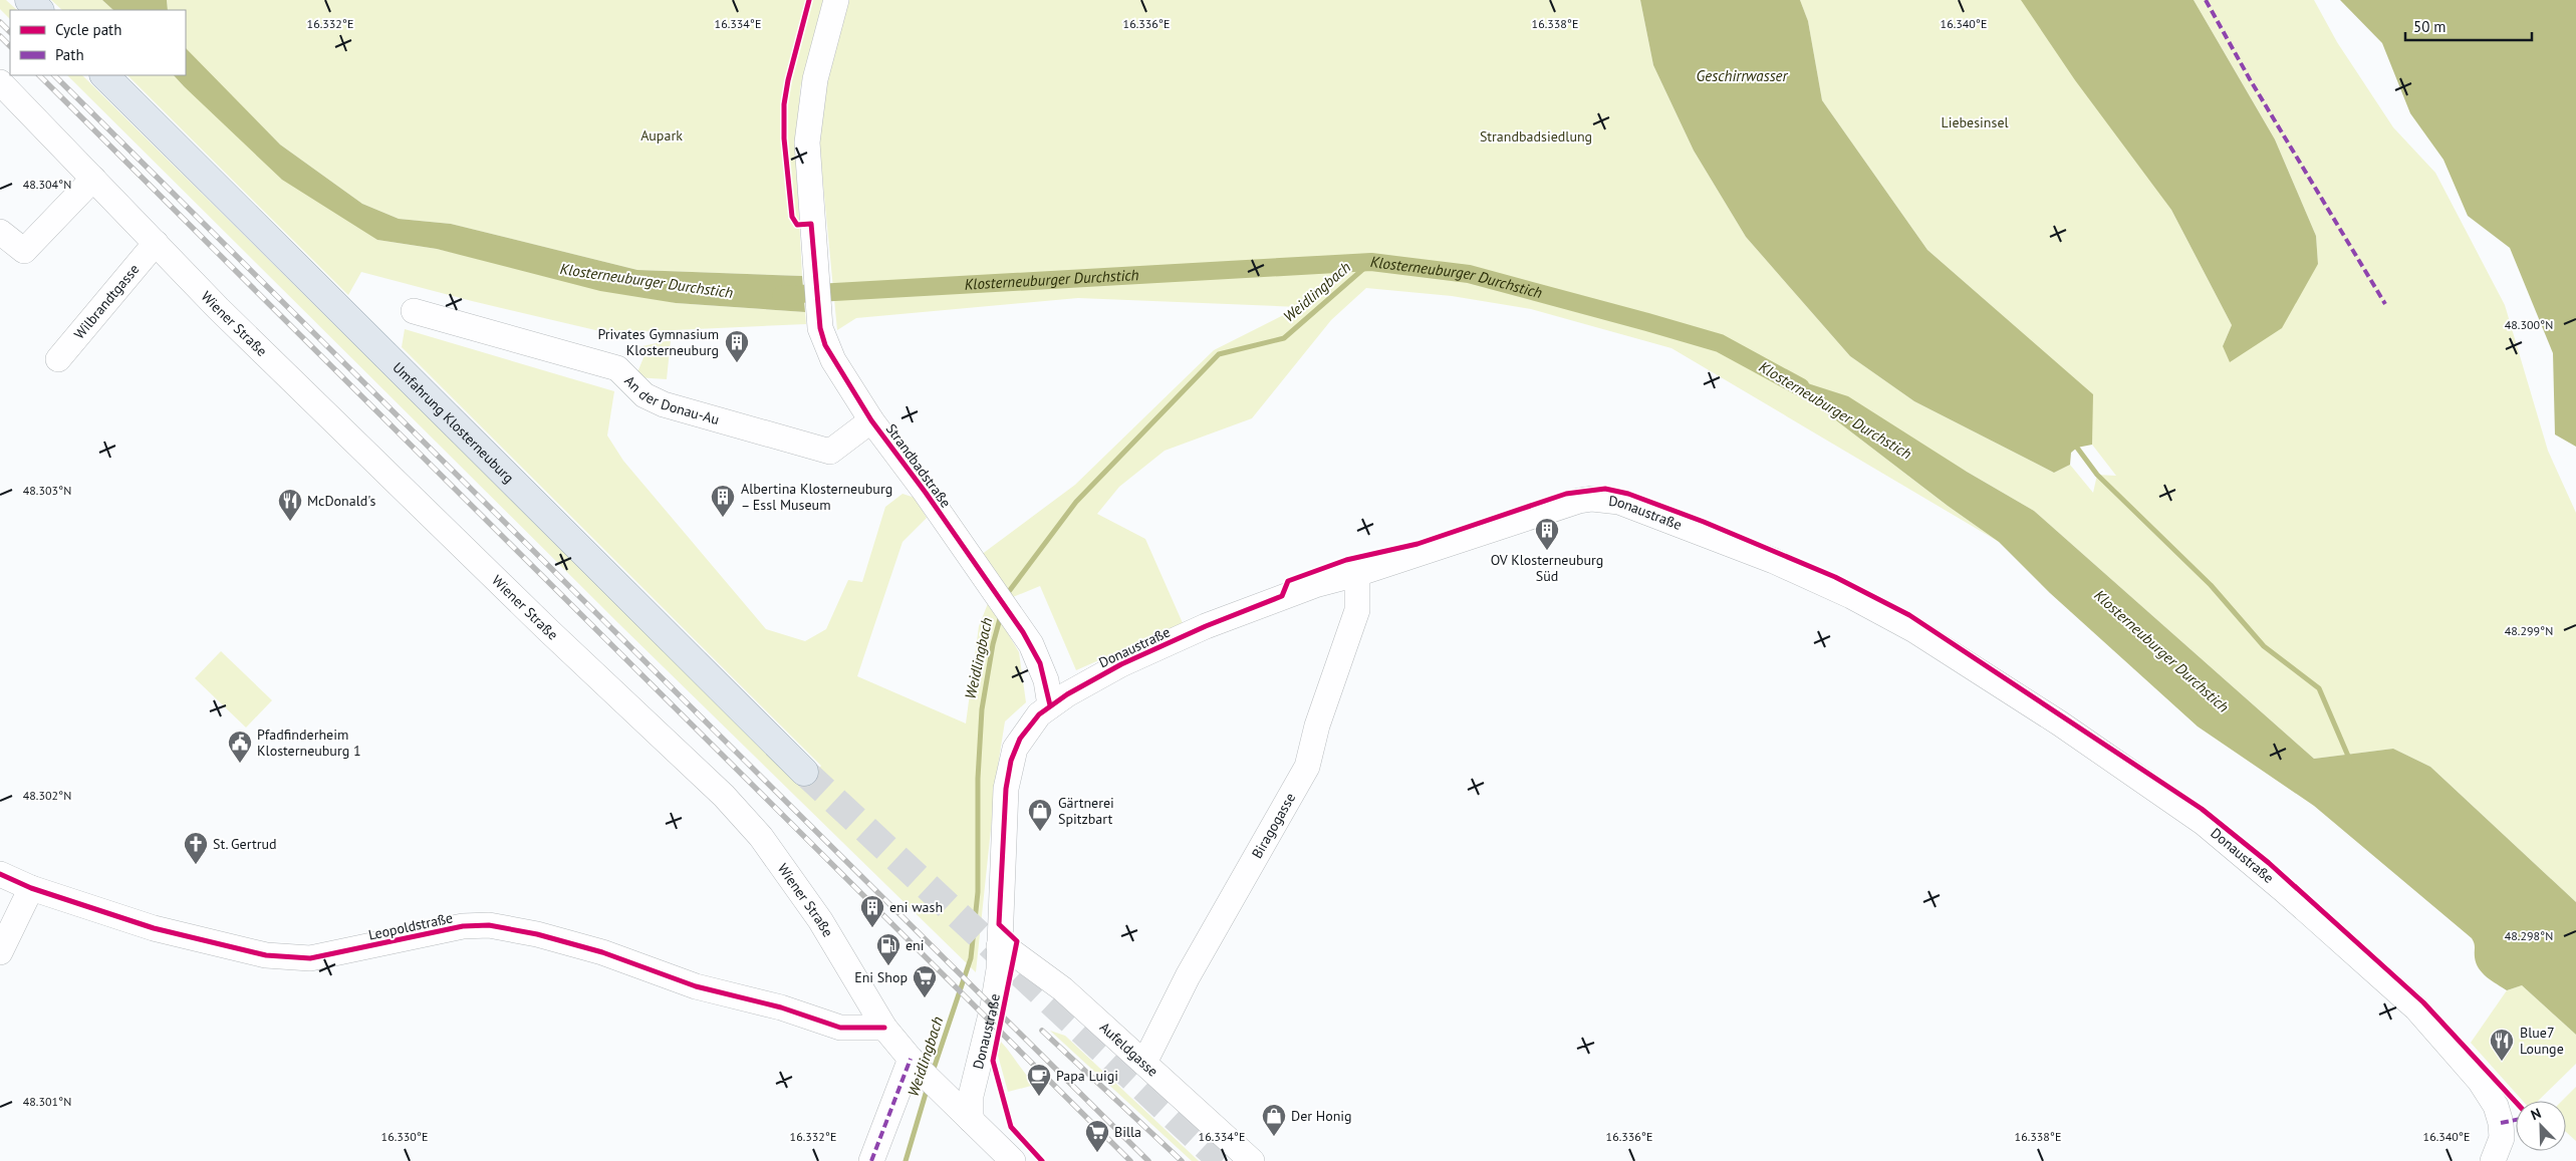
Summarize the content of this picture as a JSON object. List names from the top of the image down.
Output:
{
  "streets": {
    "main road": ["Umfahrung Klosterneuburg"],
    "street": [
      "Wilbrandtgasse",
      "Wiener Straße",
      "An der Donau-Au",
      "Strandbadstraße",
      "Donaustraße",
      "Biragogasse",
      "Leopoldstraße",
      "Aufeldgasse"
    ]
  },
  "crossings": [
    ["Wilbrandtgasse", "Wiener Straße"],
    ["Wiener Straße", "Donaustraße"],
    ["Wiener Straße", "Leopoldstraße"],
    ["An der Donau-Au", "Strandbadstraße"],
    ["Strandbadstraße", "Donaustraße"],
    ["Donaustraße", "Biragogasse"],
    ["Donaustraße", "Aufeldgasse"],
    ["Biragogasse", "Aufeldgasse"]
  ],
  "water": ["Geschirrwasser", "Klosterneuburger Durchstich", "Weidlingbach"],
  "parks": ["Liebesinsel", "Aupark", "Strandbadsiedlung"],
  "places": {
    "building": [
      "Privates Gymnasium Klosterneuburg",
      "Albertina Klosterneuburg – Essl Museum",
      "OV Klosterneuburg Süd",
      "eni wash"
    ],
    "restaurant": ["McDonald's", "Blue7 Lounge"],
    "public building": ["Pfadfinderheim Klosterneuburg 1"],
    "shop": ["Gärtnerei Spitzbart", "Der Honig"],
    "church": ["St. Gertrud"],
    "fuel station": ["eni"],
    "supermarket": ["Eni Shop", "Billa"],
    "cafe": ["Papa Luigi"]
  },
  "legend": ["Cycle path", "Path"],
  "scale_bar": "50 m",
  "north": "top left",
  "coordinates": [
    "16.332°E",
    "16.334°E",
    "16.336°E",
    "16.338°E",
    "16.340°E",
    "48.304°N",
    "48.300°N",
    "48.303°N",
    "48.299°N",
    "48.302°N",
    "48.298°N",
    "48.301°N",
    "16.330°E"
  ]
}
